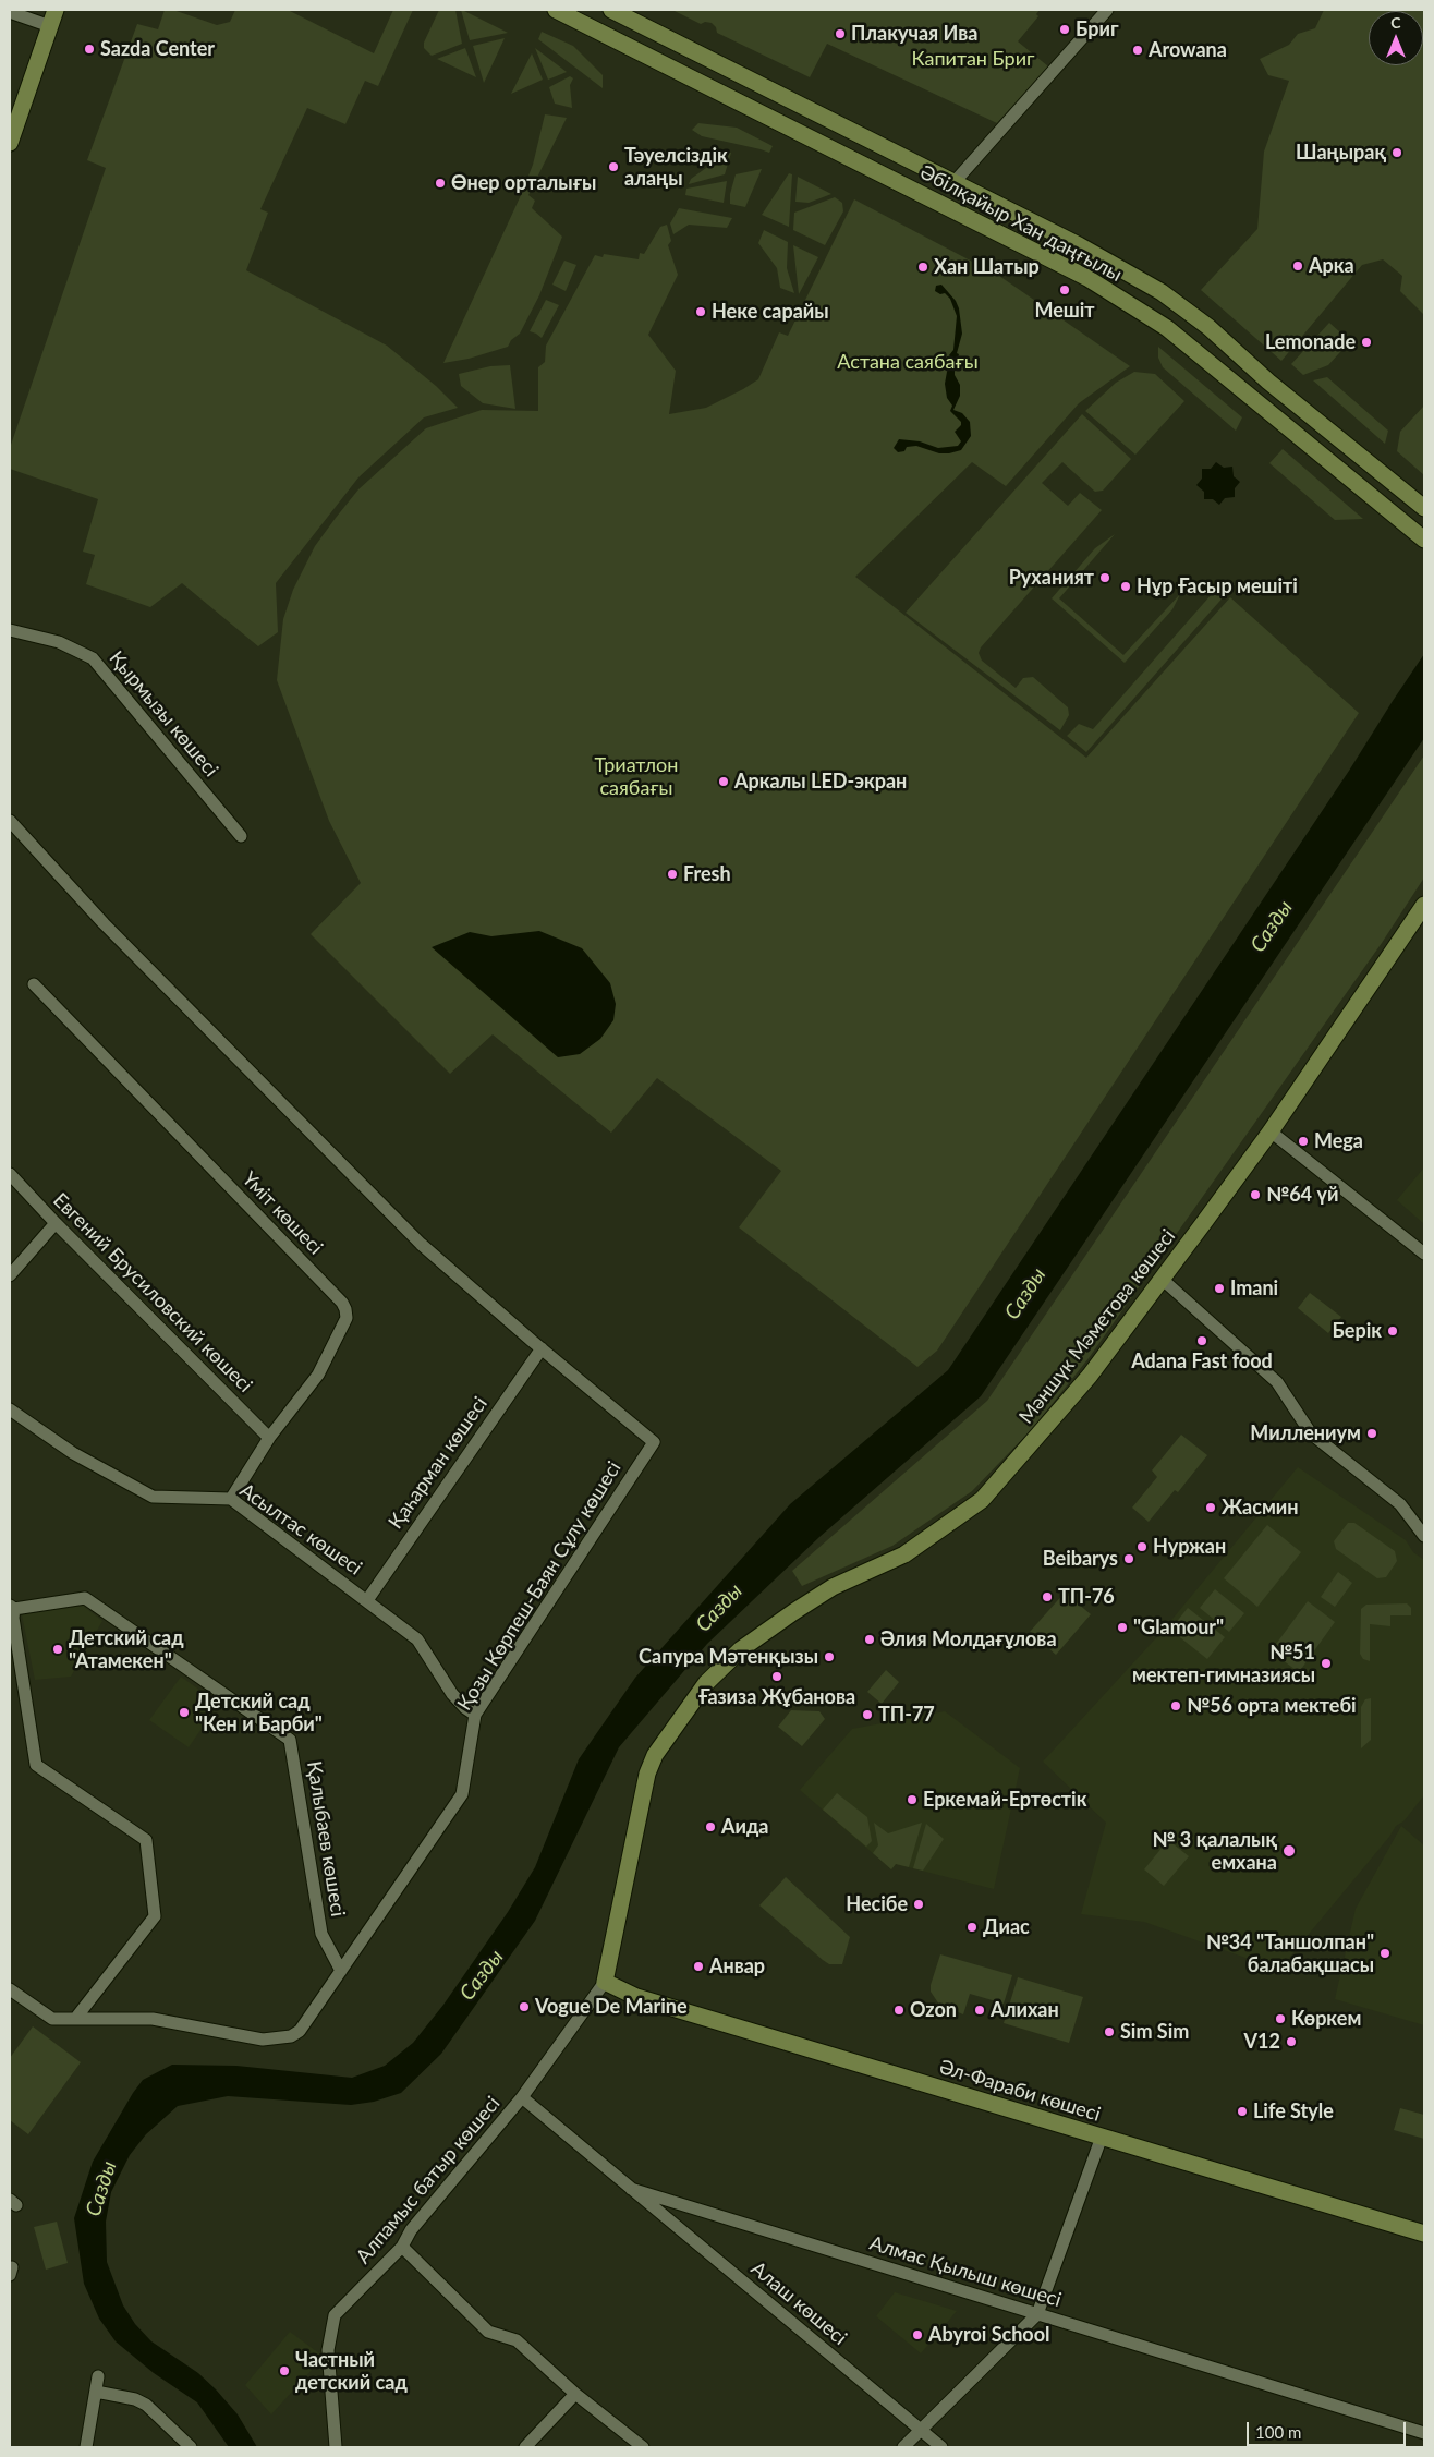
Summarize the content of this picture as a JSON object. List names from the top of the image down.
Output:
{
  "streets": {
    "street": [
      "Әбілқайыр Хан даңғылы",
      "Қырмызы көшесі",
      "Үміт көшесі",
      "Евгений Брусиловский көшесі",
      "Мәншүк Мәметова көшесі",
      "Қаһарман көшесі",
      "Асылтас көшесі",
      "Қозы Көрпеш-Баян Сұлу көшесі",
      "Қалыбаев көшесі",
      "Әл-Фараби көшесі",
      "Алпамыс батыр көшесі",
      "Алмас Қылыш көшесі",
      "Алаш көшесі"
    ]
  },
  "crossings": [
    ["Үміт көшесі", "Евгений Брусиловский көшесі"],
    ["Үміт көшесі", "Асылтас көшесі"],
    ["Мәншүк Мәметова көшесі", "Әл-Фараби көшесі"],
    ["Мәншүк Мәметова көшесі", "Алпамыс батыр көшесі"],
    ["Қаһарман көшесі", "Асылтас көшесі"],
    ["Қаһарман көшесі", "Қозы Көрпеш-Баян Сұлу көшесі"],
    ["Асылтас көшесі", "Қозы Көрпеш-Баян Сұлу көшесі"],
    ["Қозы Көрпеш-Баян Сұлу көшесі", "Қалыбаев көшесі"],
    ["Әл-Фараби көшесі", "Алпамыс батыр көшесі"],
    ["Алпамыс батыр көшесі", "Алмас Қылыш көшесі"],
    ["Алмас Қылыш көшесі", "Алаш көшесі"]
  ],
  "water": ["Сазды"],
  "parks": ["Капитан Бриг", "Астана саябағы", "Триатлон саябағы"],
  "places": [
    "Бриг",
    "Плакучая Ива",
    "Sazda Center",
    "Arowana",
    "Шаңырақ",
    "Тәуелсіздік алаңы",
    "Өнер орталығы",
    "Арка",
    "Хан Шатыр",
    "Мешіт",
    "Неке сарайы",
    "Lemonade",
    "Руханият",
    "Нұр Ғасыр мешіті",
    "Аркалы LED-экран",
    "Fresh",
    "Mega",
    "№64 үй",
    "Imani",
    "Берік",
    "Adana Fast food",
    "Миллениум",
    "Жасмин",
    "Нуржан",
    "Beibarys",
    "ТП-76",
    "\"Glamour\"",
    "Әлия Молдағұлова",
    "Детский сад \"Атамекен\"",
    "Сапура Мәтенқызы",
    "№51 мектеп-гимназиясы",
    "Ғазиза Жұбанова",
    "№56 орта мектебі",
    "Детский сад \"Кен и Барби\"",
    "ТП-77",
    "Еркемай-Ертөстік",
    "Аида",
    "№ 3 қалалық емхана",
    "Несібе",
    "Диас",
    "№34 \"Таншолпан\" балабақшасы",
    "Анвар",
    "Vogue De Marine",
    "Ozon",
    "Алихан",
    "Көркем",
    "Sim Sim",
    "V12",
    "Life Style",
    "Abyroi School",
    "Частный детский сад"
  ],
  "scale_bar": "100 m",
  "north": "top"
}
